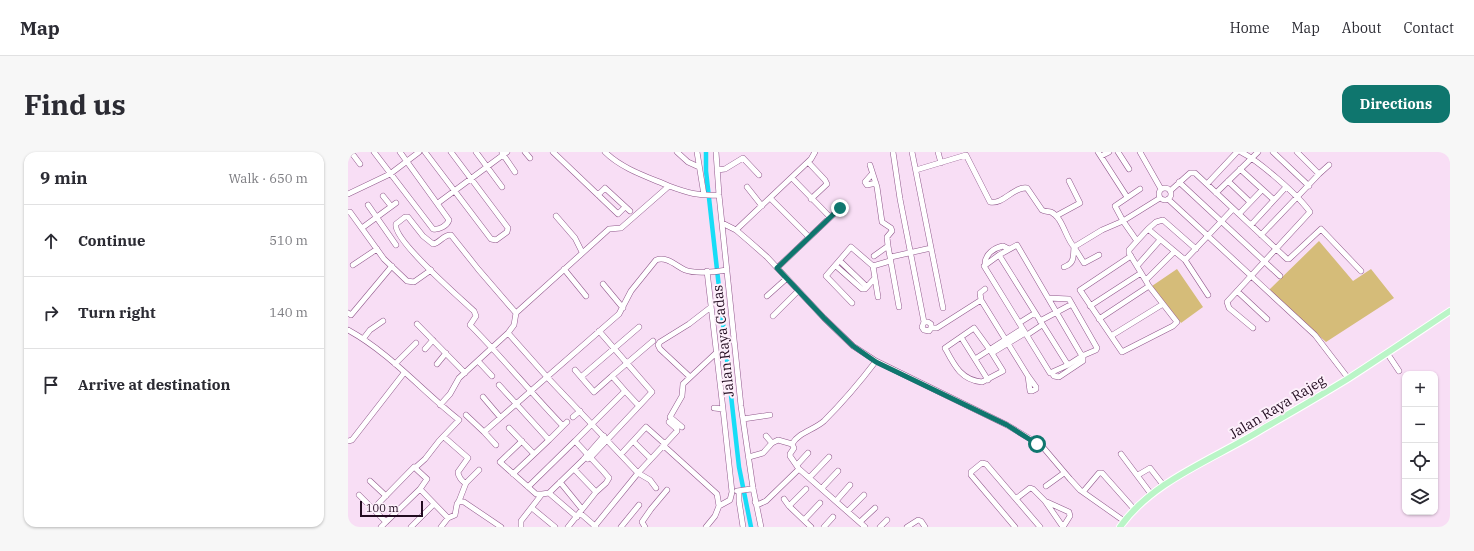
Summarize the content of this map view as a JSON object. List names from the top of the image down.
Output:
{
  "streets": {
    "main road": ["Jalan Raya Rajeg"],
    "street": ["Jalan Raya Cadas"]
  },
  "scale_bar": "100 m",
  "page": {
    "header": "Map",
    "nav": [
      "Home",
      "Map",
      "About",
      "Contact"
    ],
    "buttons": "Directions",
    "title": "Find us",
    "heading": ["9 min", "Walk · 650 m"],
    "list": [
      ["Continue", "510 m"],
      ["Turn right", "140 m"],
      "Arrive at destination"
    ],
    "map_buttons": ["+", "−"],
    "scale": "100 m"
  }
}
